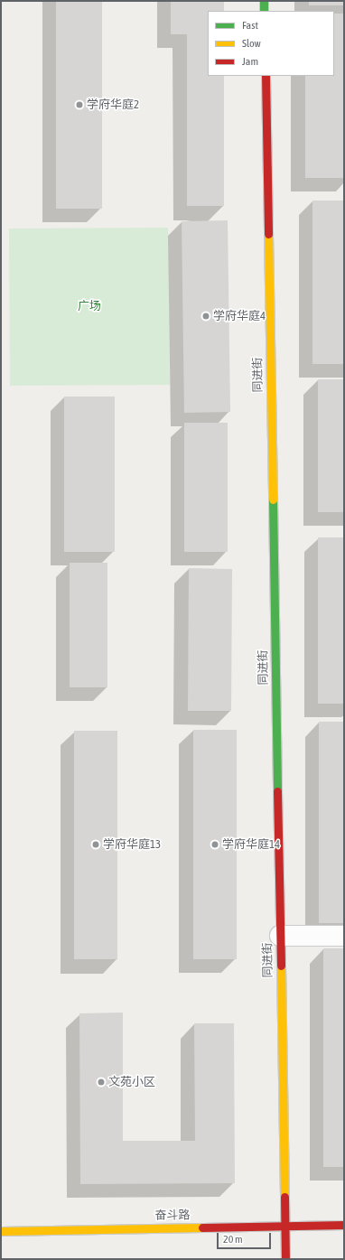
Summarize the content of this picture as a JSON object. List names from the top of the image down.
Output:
{
  "streets": {
    "street": ["同进街", "奋斗路"]
  },
  "crossings": [
    ["同进街", "奋斗路"]
  ],
  "parks": ["广场"],
  "places": [
    "学府华庭2",
    "学府华庭4",
    "学府华庭13",
    "学府华庭14",
    "文苑小区"
  ],
  "legend": ["Fast", "Slow", "Jam"],
  "scale_bar": "20 m"
}
